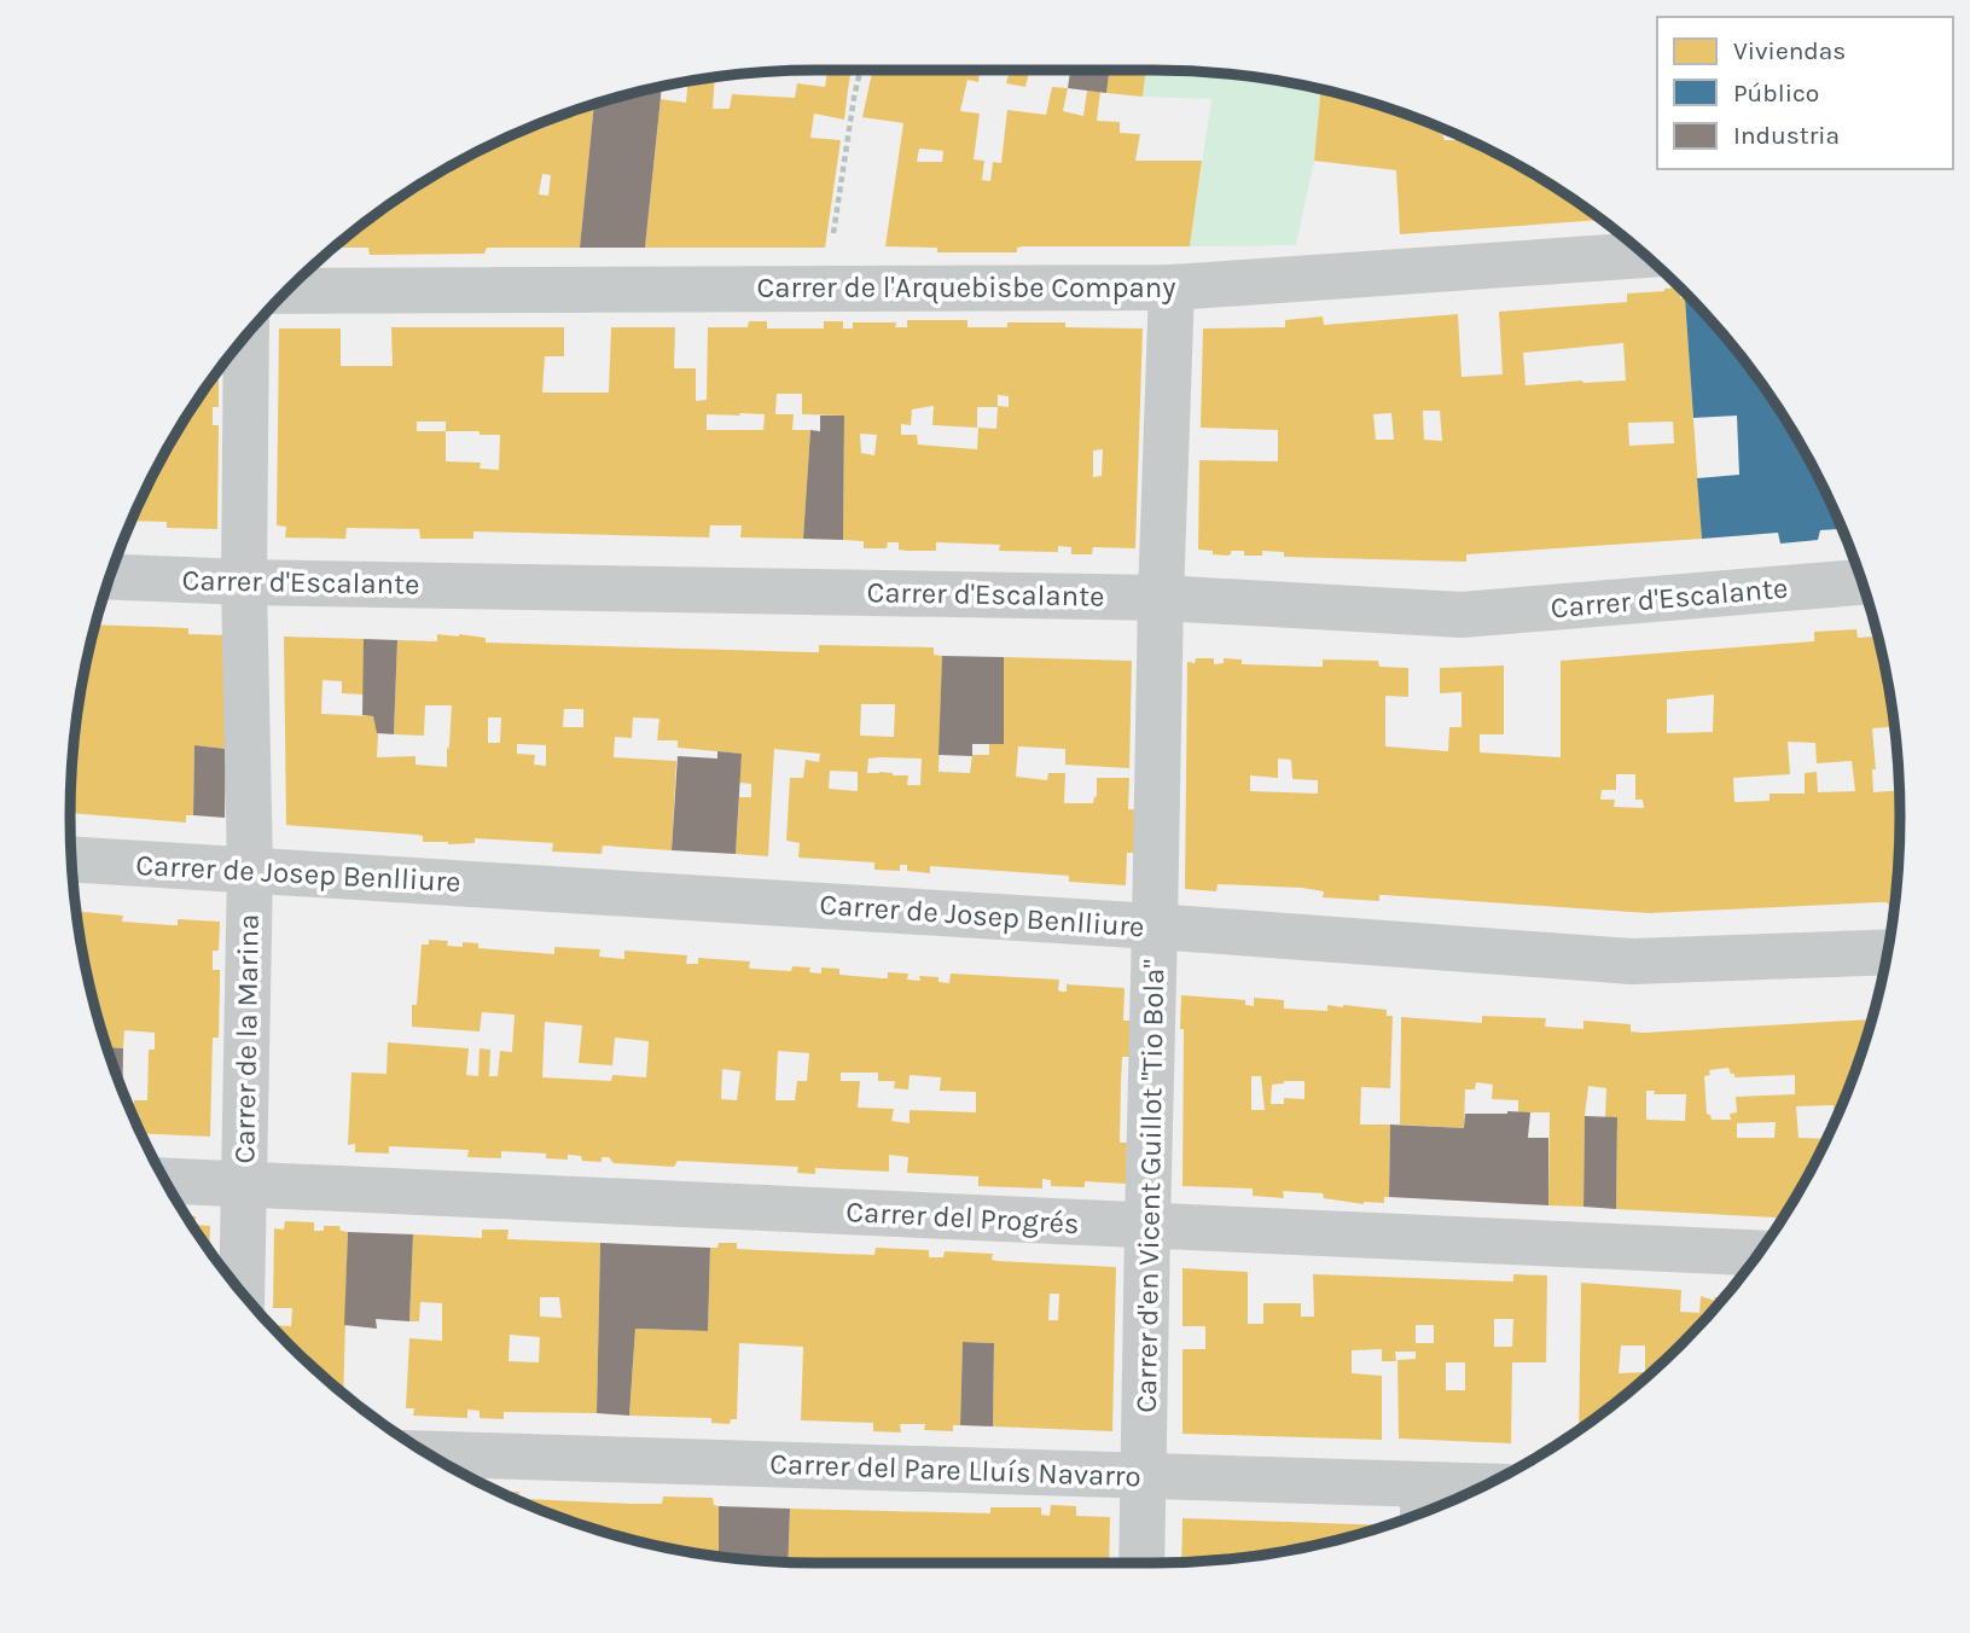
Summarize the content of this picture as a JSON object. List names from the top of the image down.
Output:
{
  "streets": {
    "street": [
      "Carrer de l'Arquebisbe Company",
      "Carrer d'Escalante",
      "Carrer de Josep Benlliure",
      "Carrer de la Marina",
      "Carrer d'en Vicent Guillot \"Tio Bola\"",
      "Carrer del Progrés",
      "Carrer del Pare Lluís Navarro"
    ]
  },
  "crossings": [
    ["Carrer de l'Arquebisbe Company", "Carrer d'en Vicent Guillot \"Tio Bola\""],
    ["Carrer d'Escalante", "Carrer de la Marina"],
    ["Carrer d'Escalante", "Carrer d'en Vicent Guillot \"Tio Bola\""],
    ["Carrer de Josep Benlliure", "Carrer de la Marina"],
    ["Carrer de Josep Benlliure", "Carrer d'en Vicent Guillot \"Tio Bola\""],
    ["Carrer de la Marina", "Carrer del Progrés"],
    ["Carrer d'en Vicent Guillot \"Tio Bola\"", "Carrer del Progrés"],
    ["Carrer d'en Vicent Guillot \"Tio Bola\"", "Carrer del Pare Lluís Navarro"]
  ],
  "legend": ["Viviendas", "Público", "Industria"]
}
